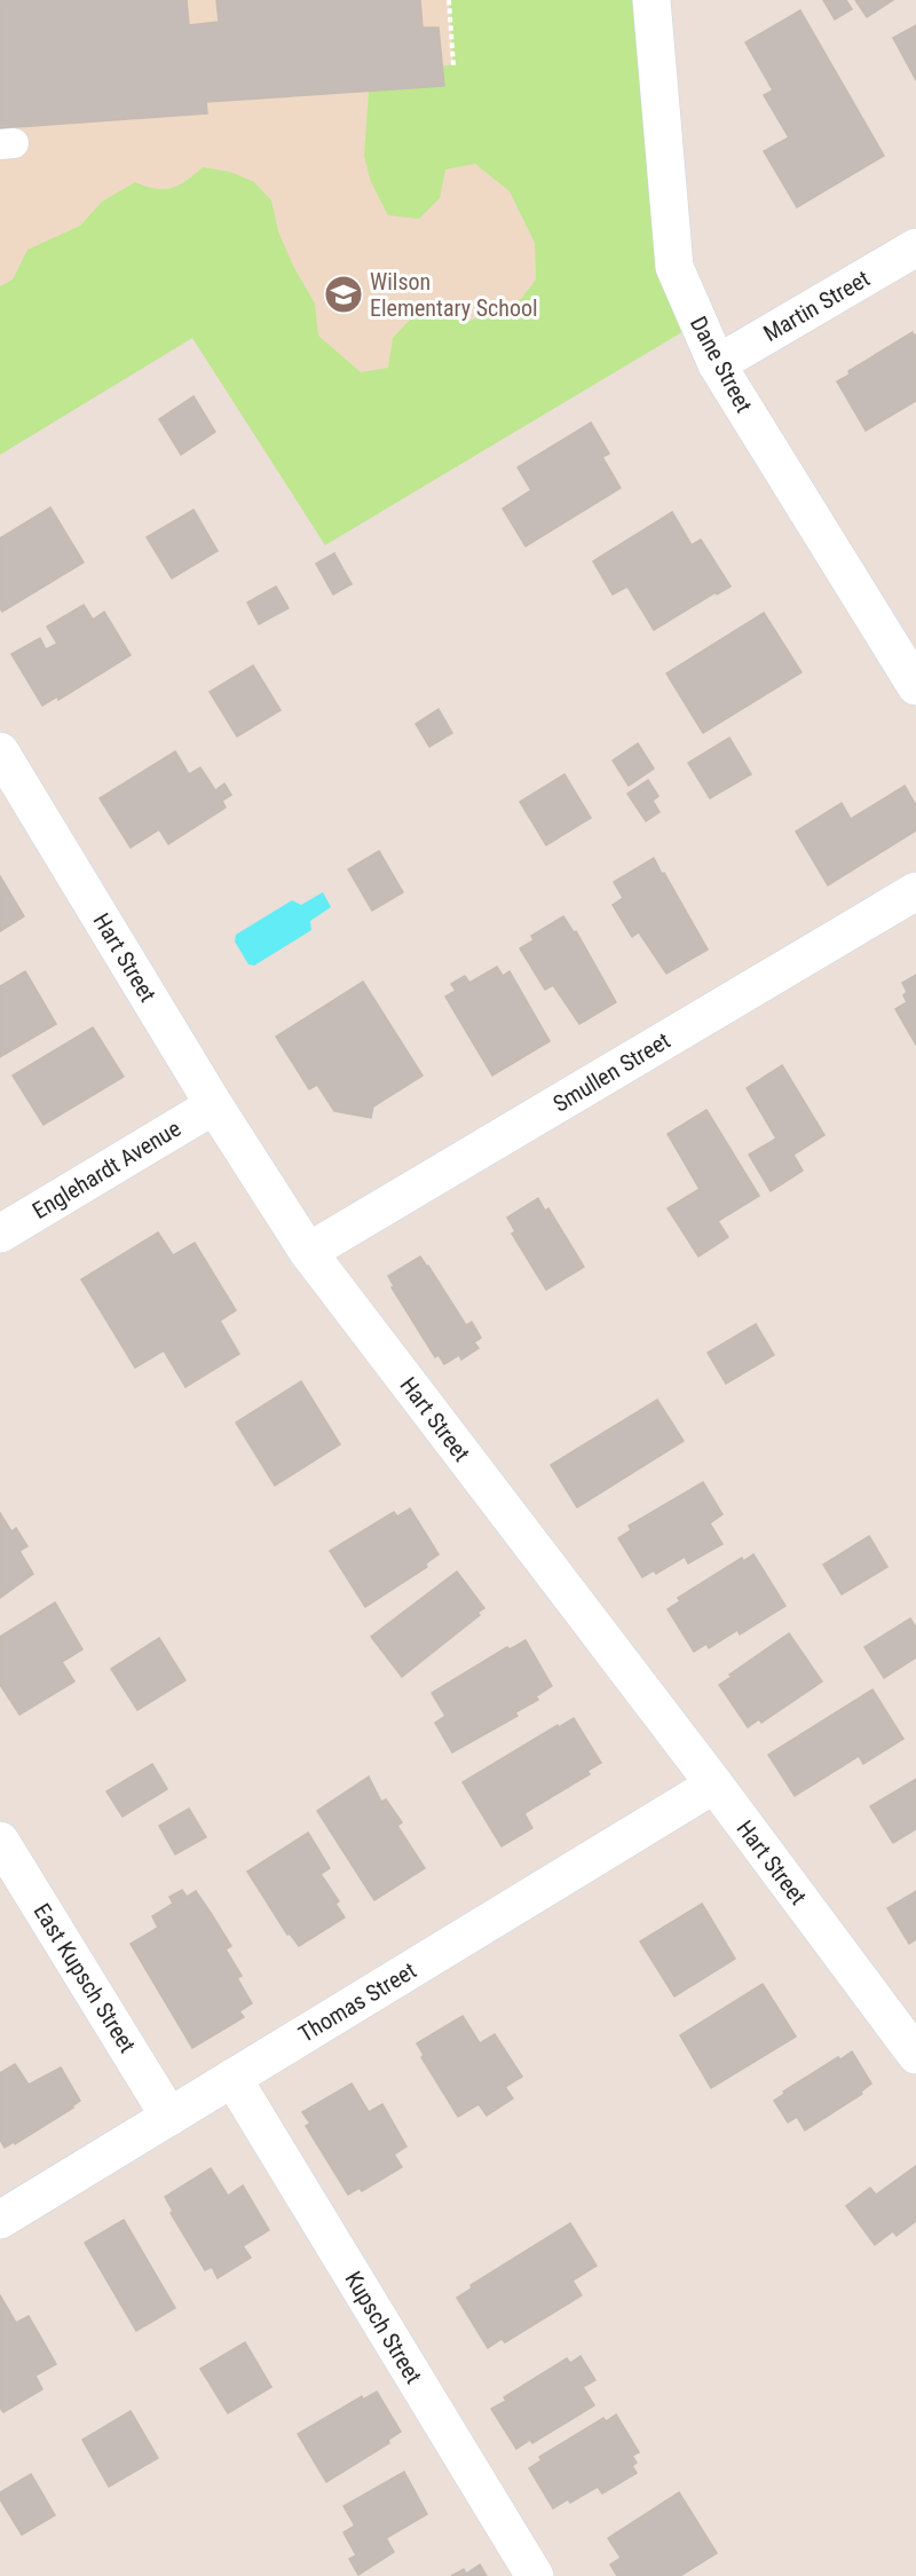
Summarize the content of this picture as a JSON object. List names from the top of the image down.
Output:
{
  "streets": {
    "street": [
      "Martin Street",
      "Dane Street",
      "Hart Street",
      "Smullen Street",
      "Englehardt Avenue",
      "East Kupsch Street",
      "Thomas Street",
      "Kupsch Street"
    ]
  },
  "crossings": [
    ["Martin Street", "Dane Street"],
    ["Hart Street", "Smullen Street"],
    ["Hart Street", "Englehardt Avenue"],
    ["Hart Street", "Thomas Street"],
    ["East Kupsch Street", "Thomas Street"],
    ["Thomas Street", "Kupsch Street"]
  ],
  "places": {
    "school or university": ["Wilson Elementary School"]
  }
}
